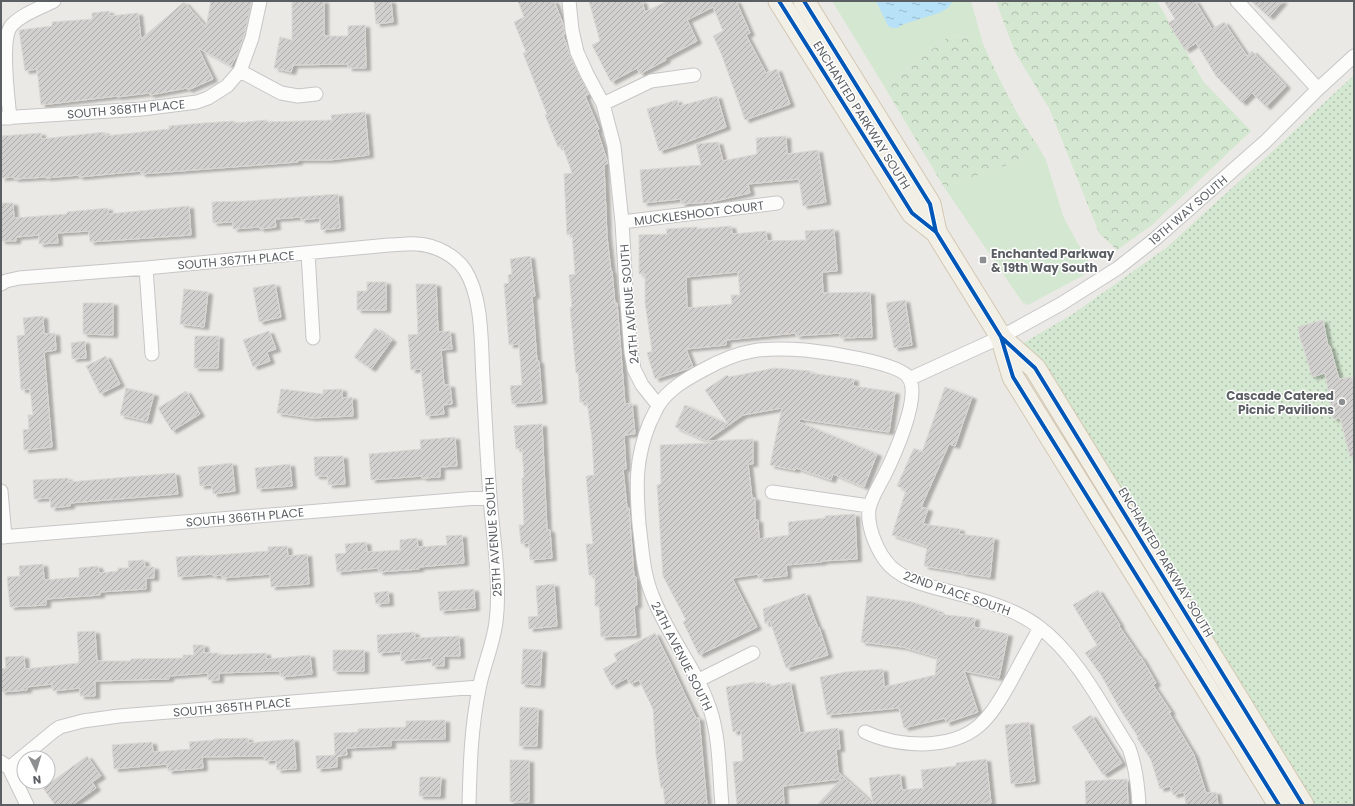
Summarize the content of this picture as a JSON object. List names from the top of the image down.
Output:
{
  "streets": {
    "main road": ["ENCHANTED PARKWAY SOUTH"],
    "street": [
      "SOUTH 368TH PLACE",
      "19TH WAY SOUTH",
      "MUCKLESHOOT COURT",
      "SOUTH 367TH PLACE",
      "24TH AVENUE SOUTH",
      "SOUTH 366TH PLACE",
      "25TH AVENUE SOUTH",
      "22ND PLACE SOUTH",
      "SOUTH 365TH PLACE"
    ]
  },
  "crossings": [
    ["ENCHANTED PARKWAY SOUTH", "19TH WAY SOUTH"],
    ["MUCKLESHOOT COURT", "24TH AVENUE SOUTH"],
    ["SOUTH 367TH PLACE", "25TH AVENUE SOUTH"],
    ["SOUTH 366TH PLACE", "25TH AVENUE SOUTH"],
    ["25TH AVENUE SOUTH", "SOUTH 365TH PLACE"]
  ],
  "places": {
    "transit": ["Enchanted Parkway & 19th Way South"],
    "other": ["Cascade Catered Picnic Pavilions"]
  },
  "north": "bottom"
}
